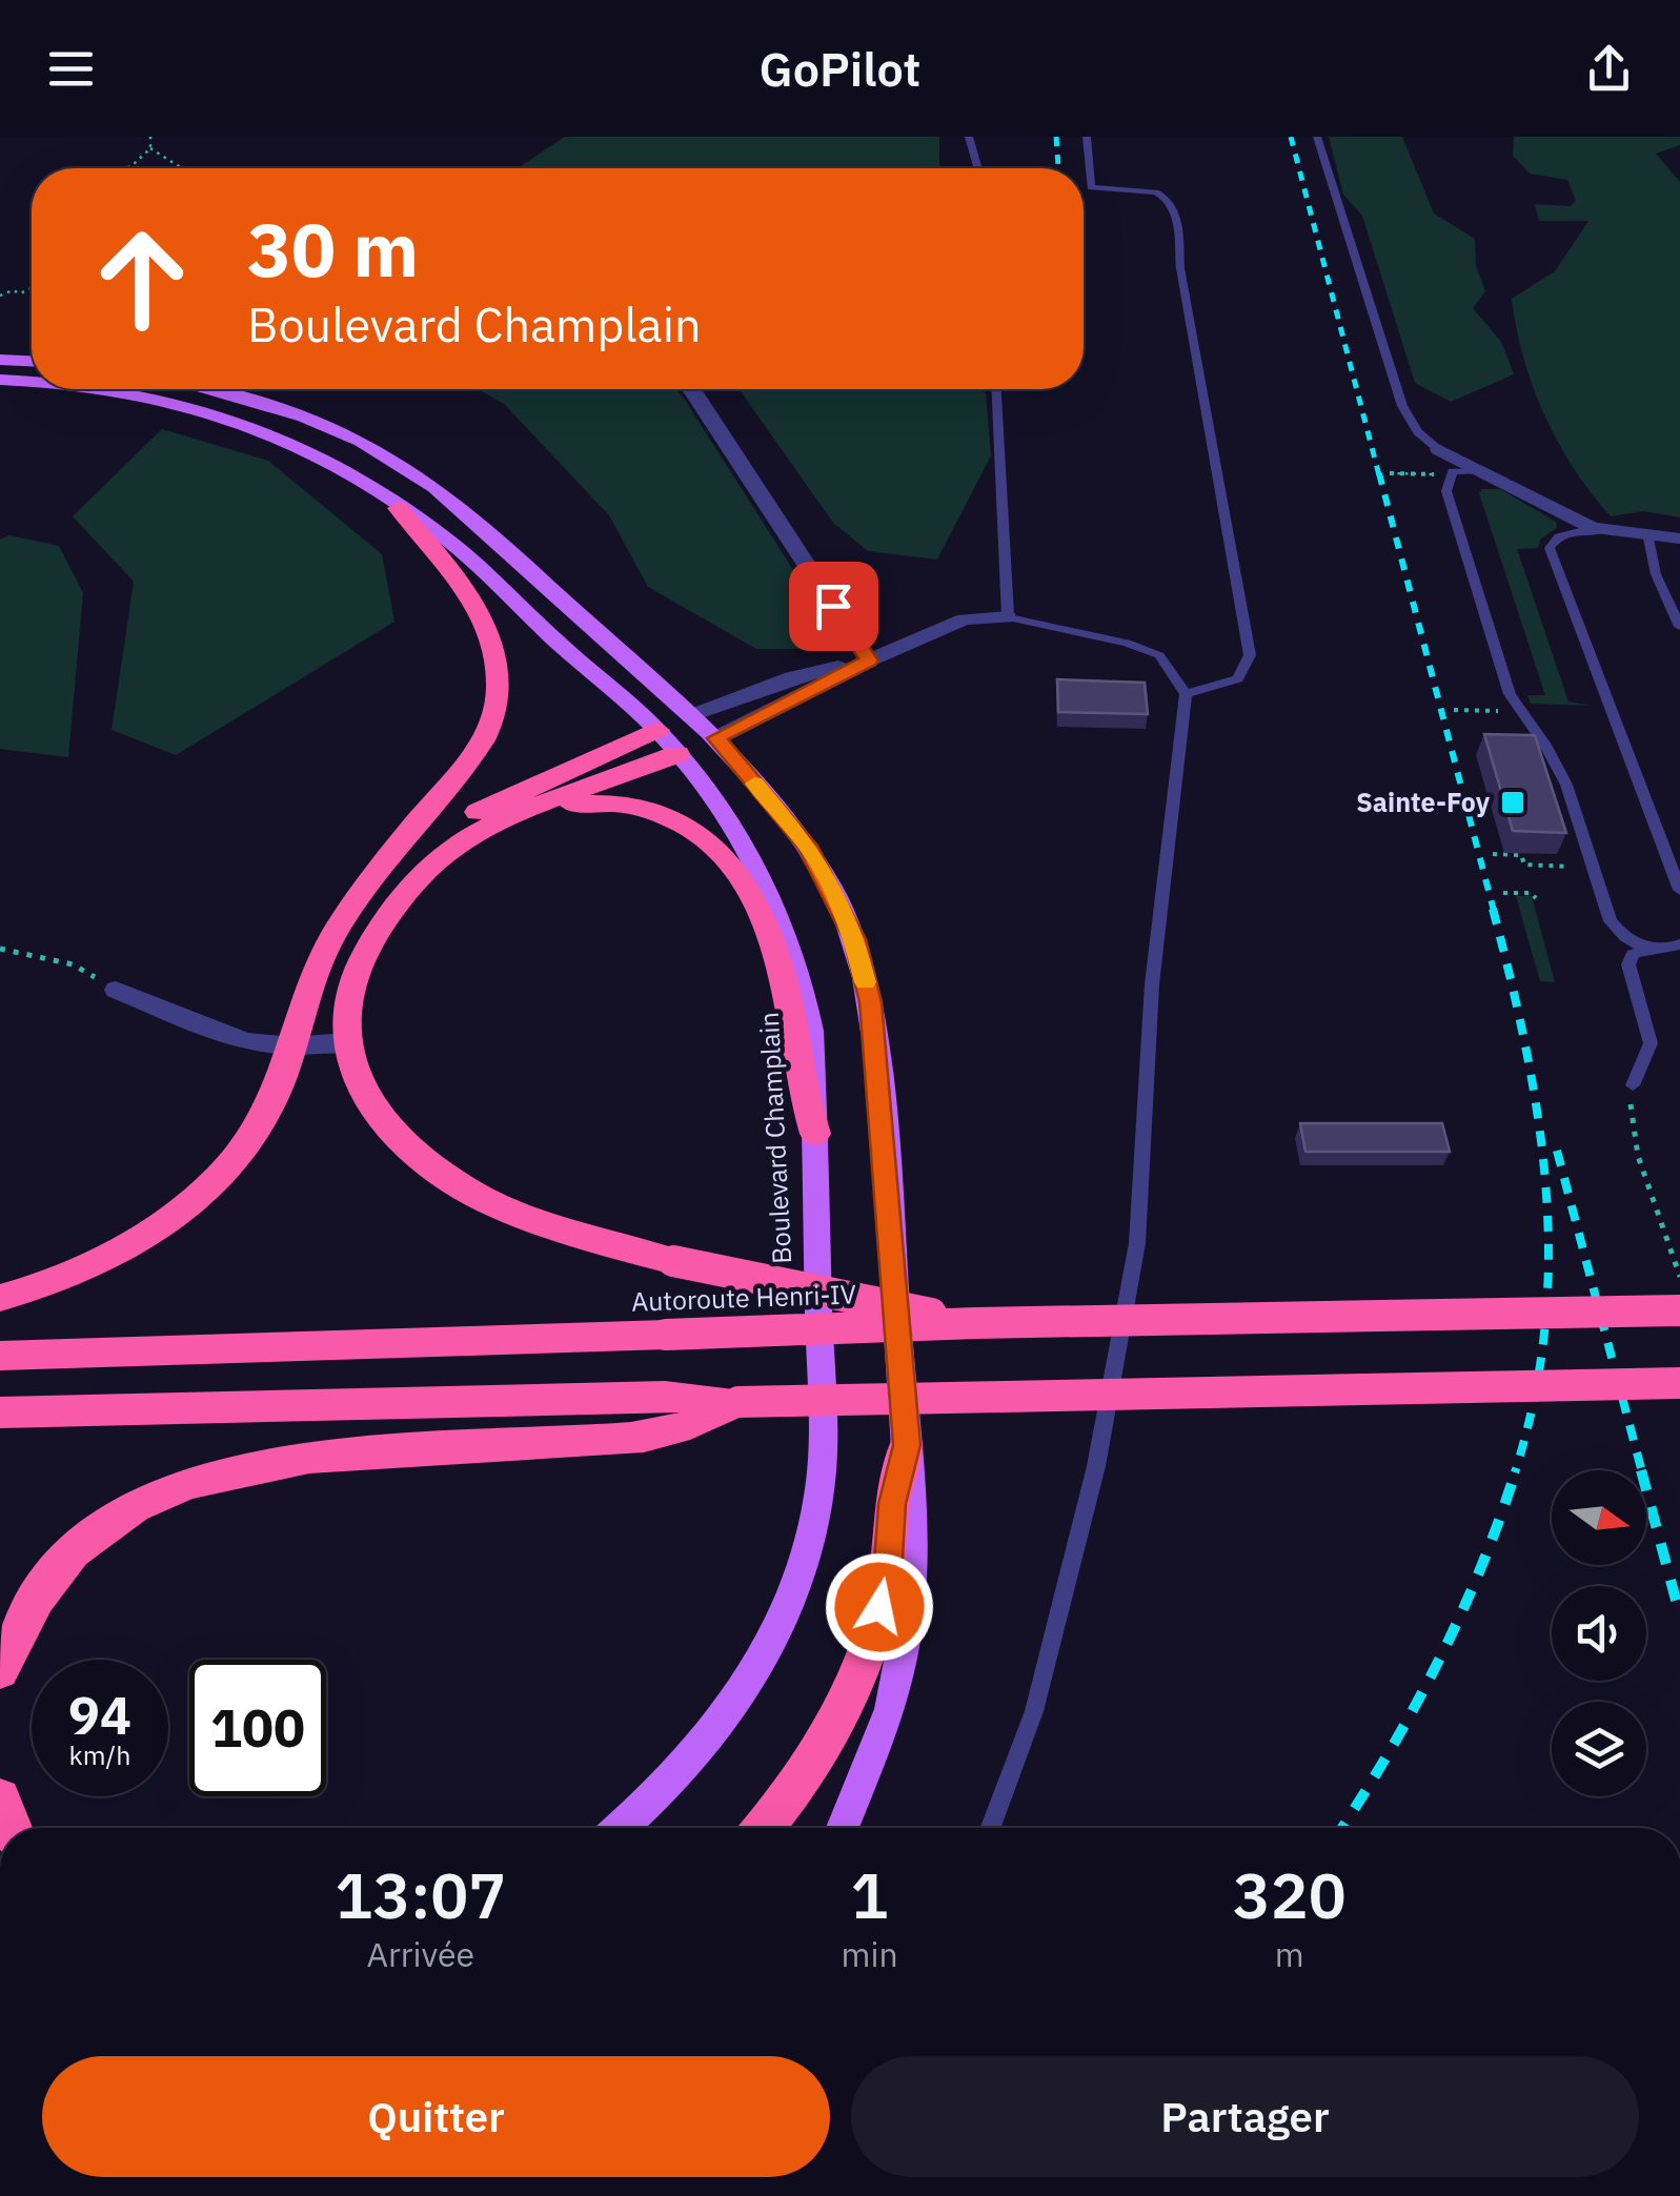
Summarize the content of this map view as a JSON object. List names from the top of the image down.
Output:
{
  "streets": {
    "highway": ["Autoroute Henri-IV"],
    "main road": ["Boulevard Champlain"]
  },
  "places": {
    "transit": ["Sainte-Foy"]
  },
  "north": "right",
  "page": {
    "header": "GoPilot",
    "turn": ["30 m", "Boulevard Champlain"],
    "speed": "94 km/h",
    "limit": "100",
    "eta": [
      "13:07",
      "Arrivée",
      "1",
      "min",
      "320",
      "m"
    ],
    "buttons": ["Quitter", "Partager"]
  }
}
